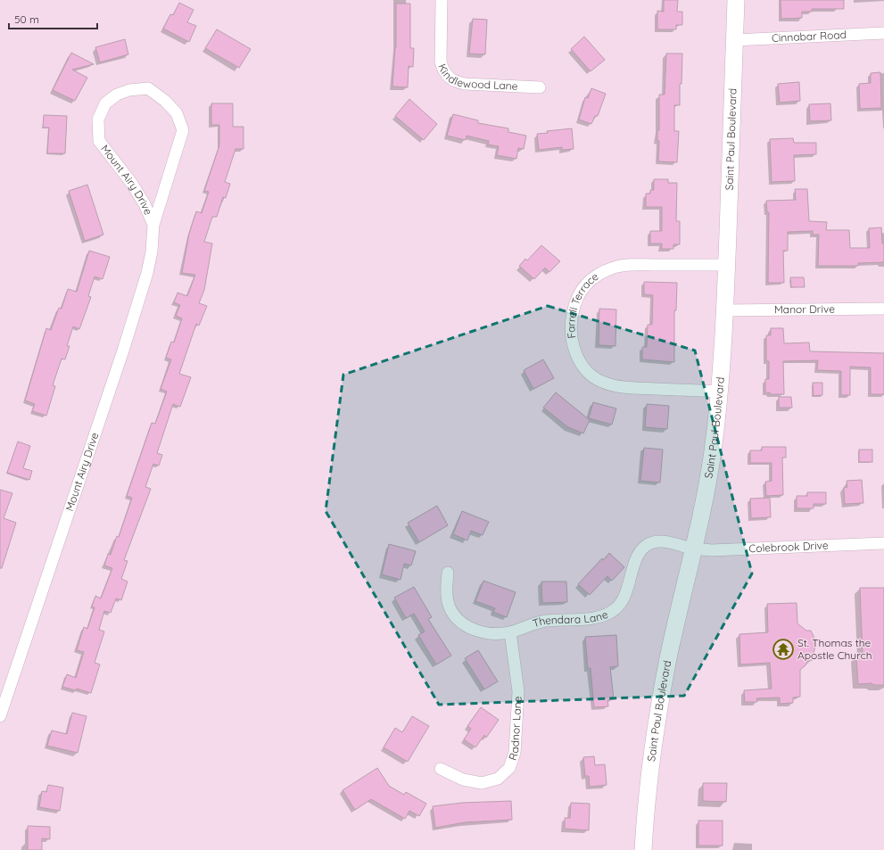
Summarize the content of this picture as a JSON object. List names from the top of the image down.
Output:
{
  "streets": {
    "street": [
      "Cinnabar Road",
      "Kindlewood Lane",
      "Saint Paul Boulevard",
      "Mount Airy Drive",
      "Farrell Terrace",
      "Manor Drive",
      "Colebrook Drive",
      "Thendara Lane",
      "Radnor Lane"
    ]
  },
  "crossings": [
    ["Cinnabar Road", "Saint Paul Boulevard"],
    ["Saint Paul Boulevard", "Farrell Terrace"],
    ["Saint Paul Boulevard", "Manor Drive"],
    ["Saint Paul Boulevard", "Colebrook Drive"],
    ["Saint Paul Boulevard", "Thendara Lane"],
    ["Colebrook Drive", "Thendara Lane"],
    ["Thendara Lane", "Radnor Lane"]
  ],
  "places": {
    "temple": ["St. Thomas the Apostle Church"]
  },
  "scale_bar": "50 m"
}
